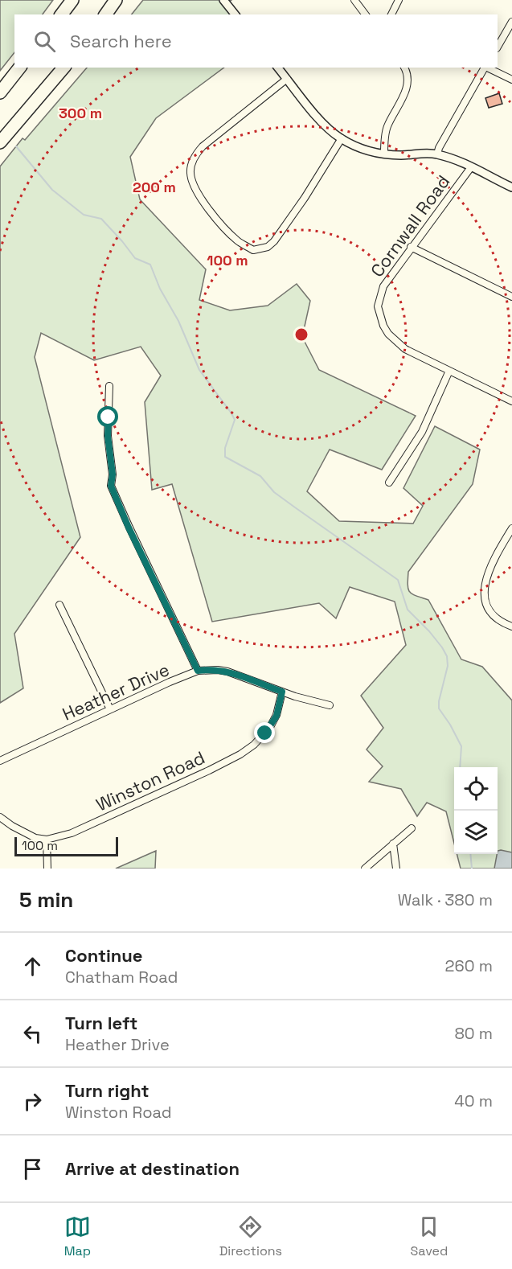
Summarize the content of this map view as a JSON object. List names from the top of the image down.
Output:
{
  "streets": {
    "street": ["Cornwall Road", "Heather Drive", "Winston Road"]
  },
  "crossings": [
    ["Heather Drive", "Winston Road"]
  ],
  "scale_bar": "100 m",
  "page": {
    "search": "Search here",
    "scale": "100 m",
    "heading": ["5 min", "Walk · 380 m"],
    "list": [
      ["Continue", "Chatham Road", "260 m"],
      ["Turn left", "Heather Drive", "80 m"],
      ["Turn right", "Winston Road", "40 m"],
      "Arrive at destination"
    ],
    "nav": ["Map", "Directions", "Saved"]
  },
  "rings": ["300 m", "200 m", "100 m"]
}
